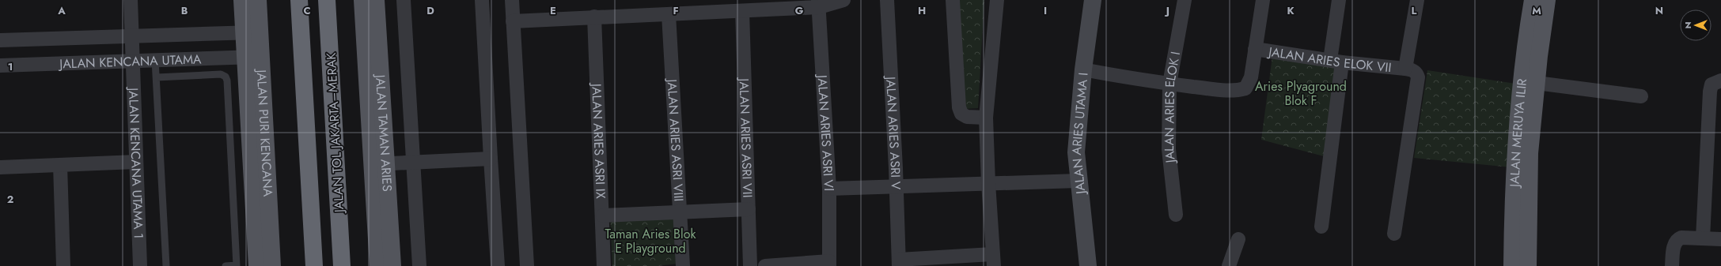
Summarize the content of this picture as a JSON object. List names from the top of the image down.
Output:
{
  "streets": {
    "highway": ["JALAN TOL JAKARTA–MERAK"],
    "main road": ["JALAN PURI KENCANA", "JALAN MERUYA ILIR", "JALAN TAMAN ARIES"],
    "street": [
      "JALAN ARIES ELOK VII",
      "JALAN KENCANA UTAMA",
      "JALAN ARIES ELOK I",
      "JALAN ARIES ASRI VI",
      "JALAN ARIES ASRI V",
      "JALAN ARIES UTAMA I",
      "JALAN ARIES ASRI VII",
      "JALAN ARIES ASRI VIII",
      "JALAN ARIES ASRI IX",
      "JALAN KENCANA UTAMA 1"
    ]
  },
  "crossings": [
    ["JALAN KENCANA UTAMA", "JALAN PURI KENCANA"],
    ["JALAN KENCANA UTAMA", "JALAN KENCANA UTAMA 1"]
  ],
  "parks": ["Aries Plyaground Blok F", "Taman Aries Blok E Playground"],
  "north": "left",
  "grid": {
    "columns": [
      "A",
      "B",
      "C",
      "D",
      "E",
      "F",
      "G",
      "H",
      "I",
      "J",
      "K",
      "L",
      "M",
      "N"
    ],
    "rows": ["1", "2"]
  }
}
